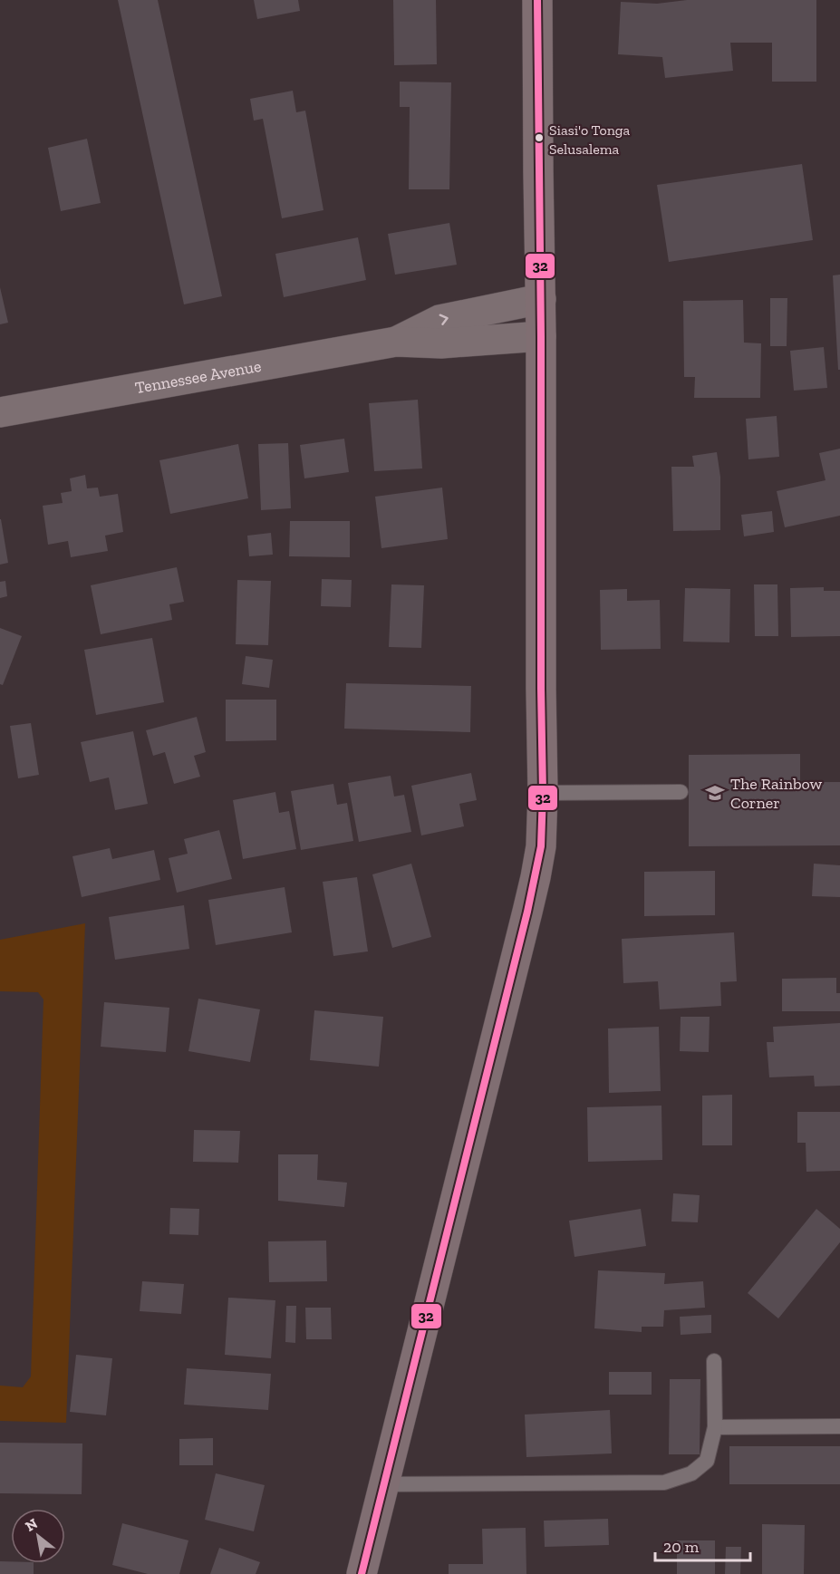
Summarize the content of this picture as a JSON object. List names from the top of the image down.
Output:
{
  "streets": {
    "street": ["Tennessee Avenue"]
  },
  "places": {
    "other": ["Siasi'o Tonga Selusalema"],
    "school or university": ["The Rainbow Corner"]
  },
  "lines": ["transit line 32"],
  "scale_bar": "20 m",
  "north": "top left"
}
